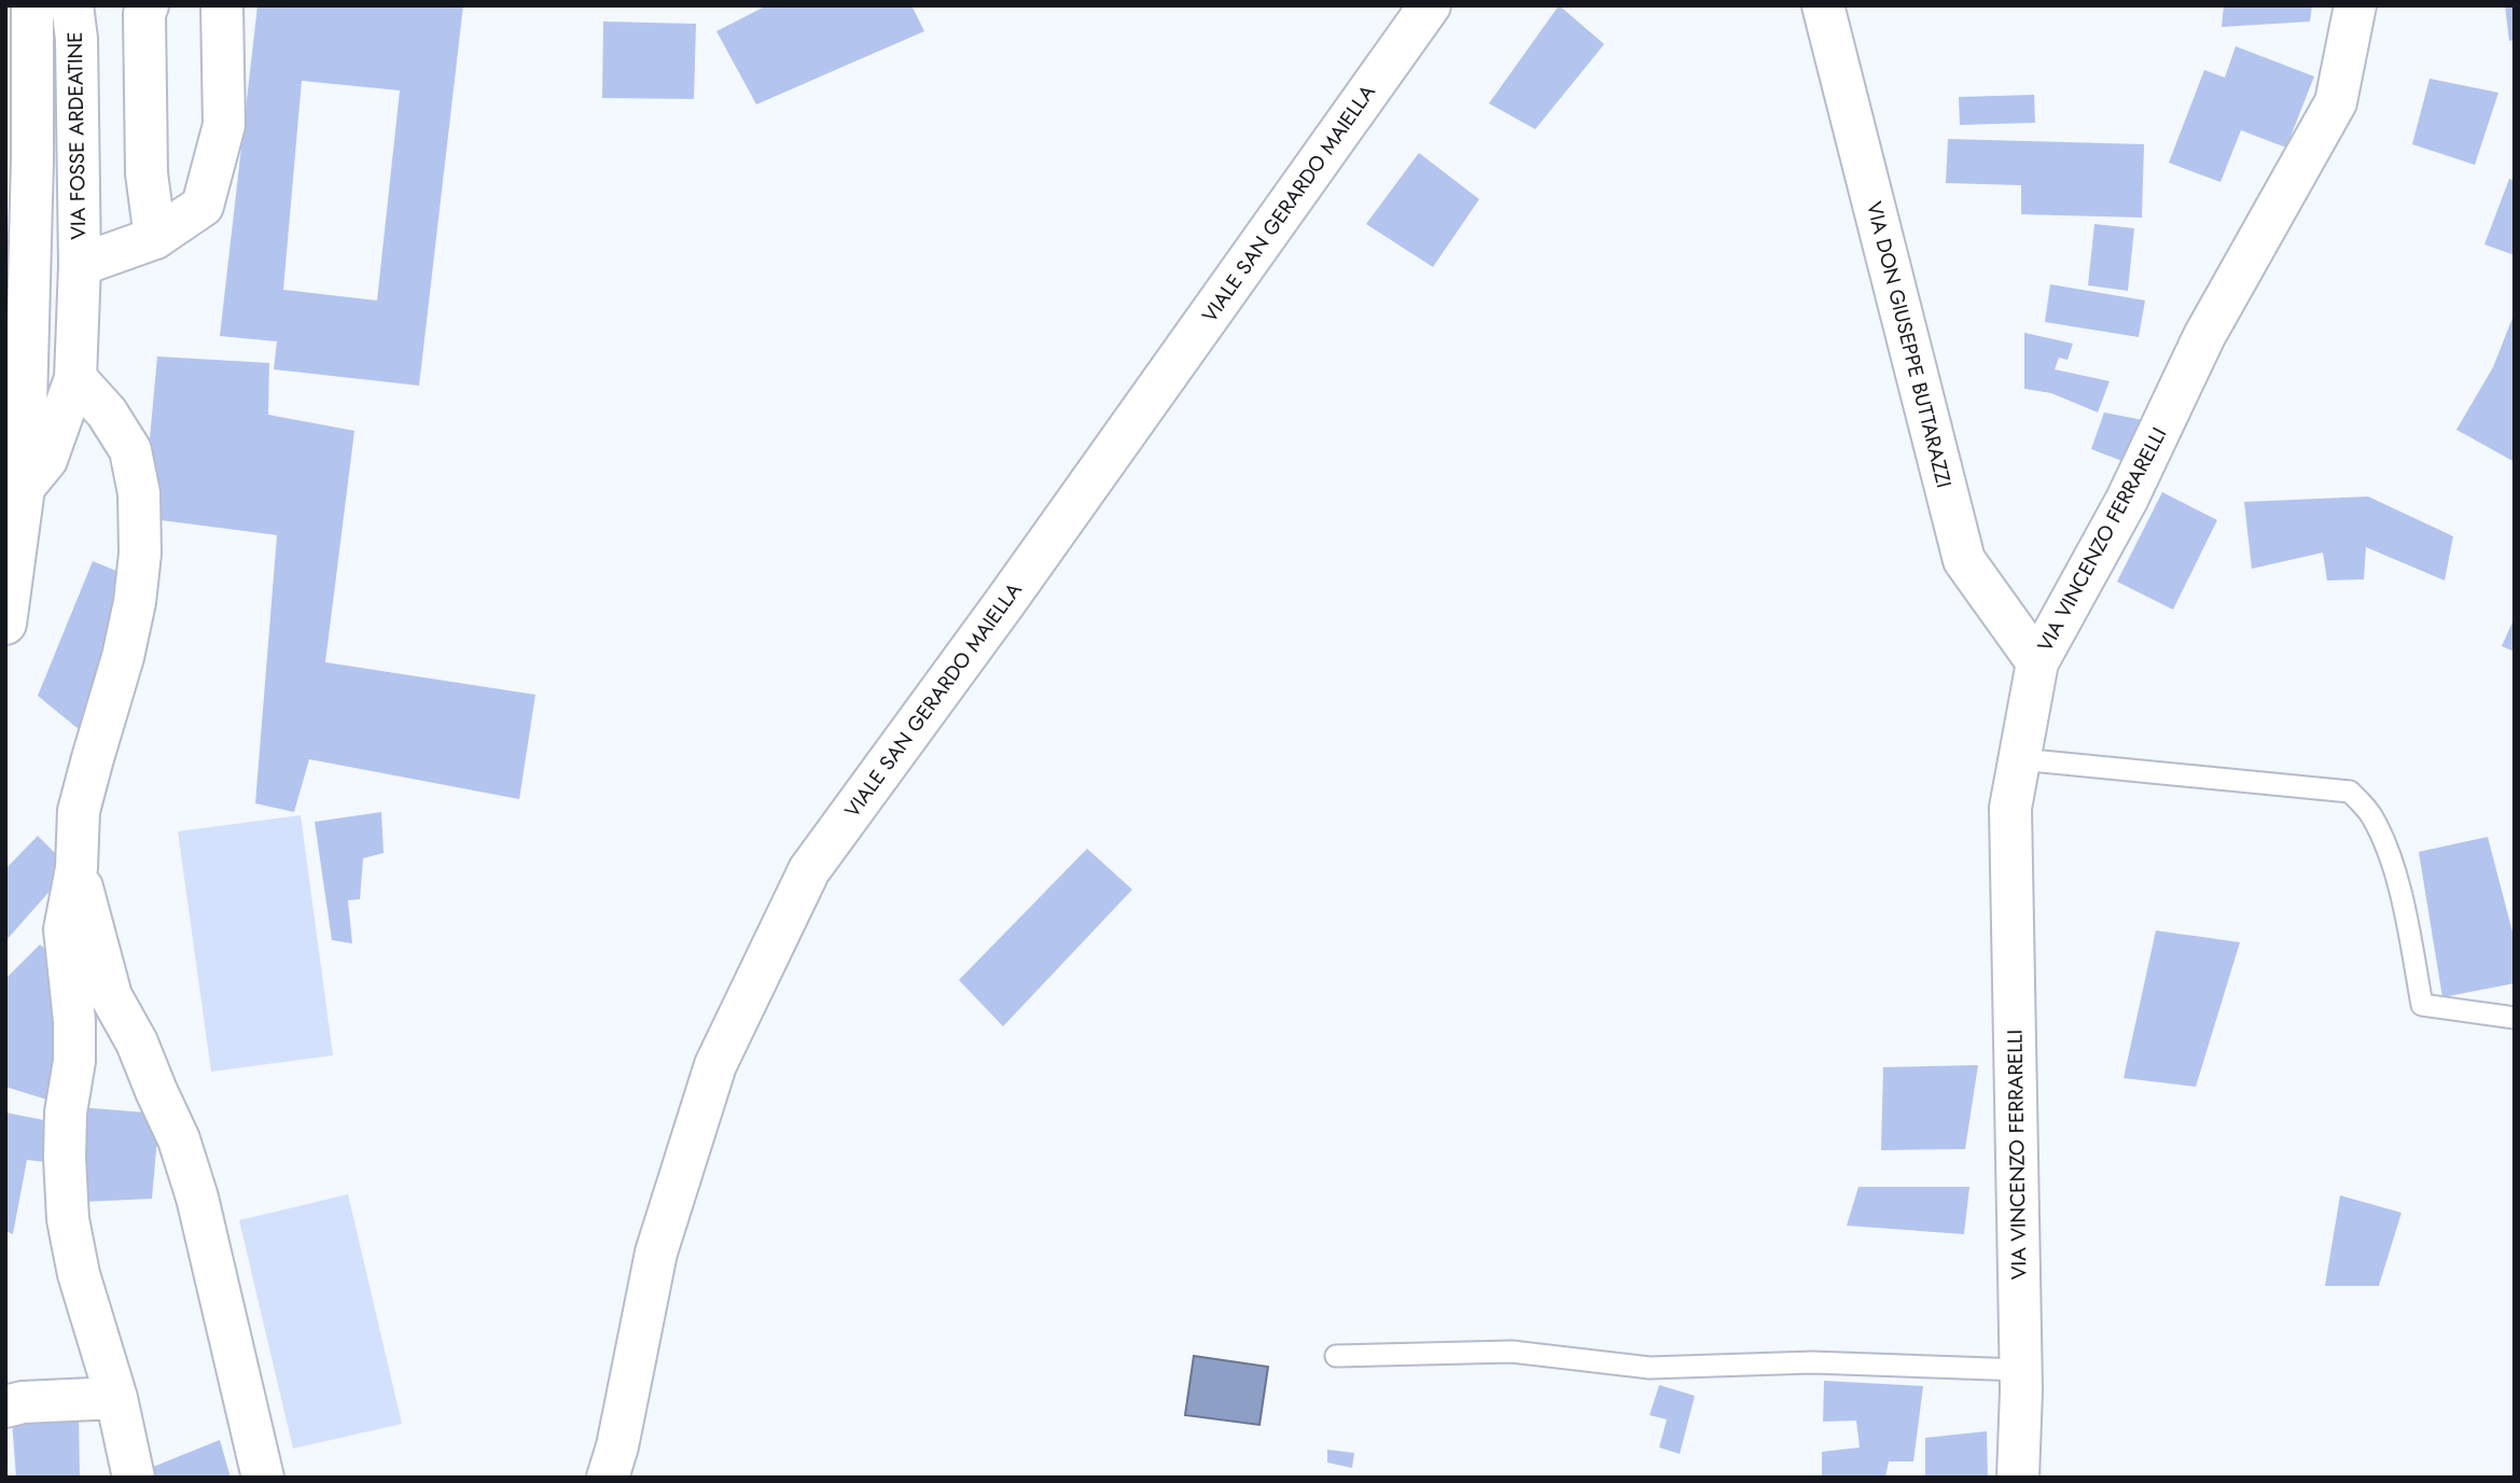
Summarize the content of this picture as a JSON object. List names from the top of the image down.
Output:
{
  "streets": {
    "street": [
      "VIA FOSSE ARDEATINE",
      "VIALE SAN GERARDO MAIELLA",
      "VIA DON GIUSEPPE BUTTARAZZI",
      "VIA VINCENZO FERRARELLI"
    ]
  },
  "crossings": [
    ["VIA DON GIUSEPPE BUTTARAZZI", "VIA VINCENZO FERRARELLI"]
  ]
}
